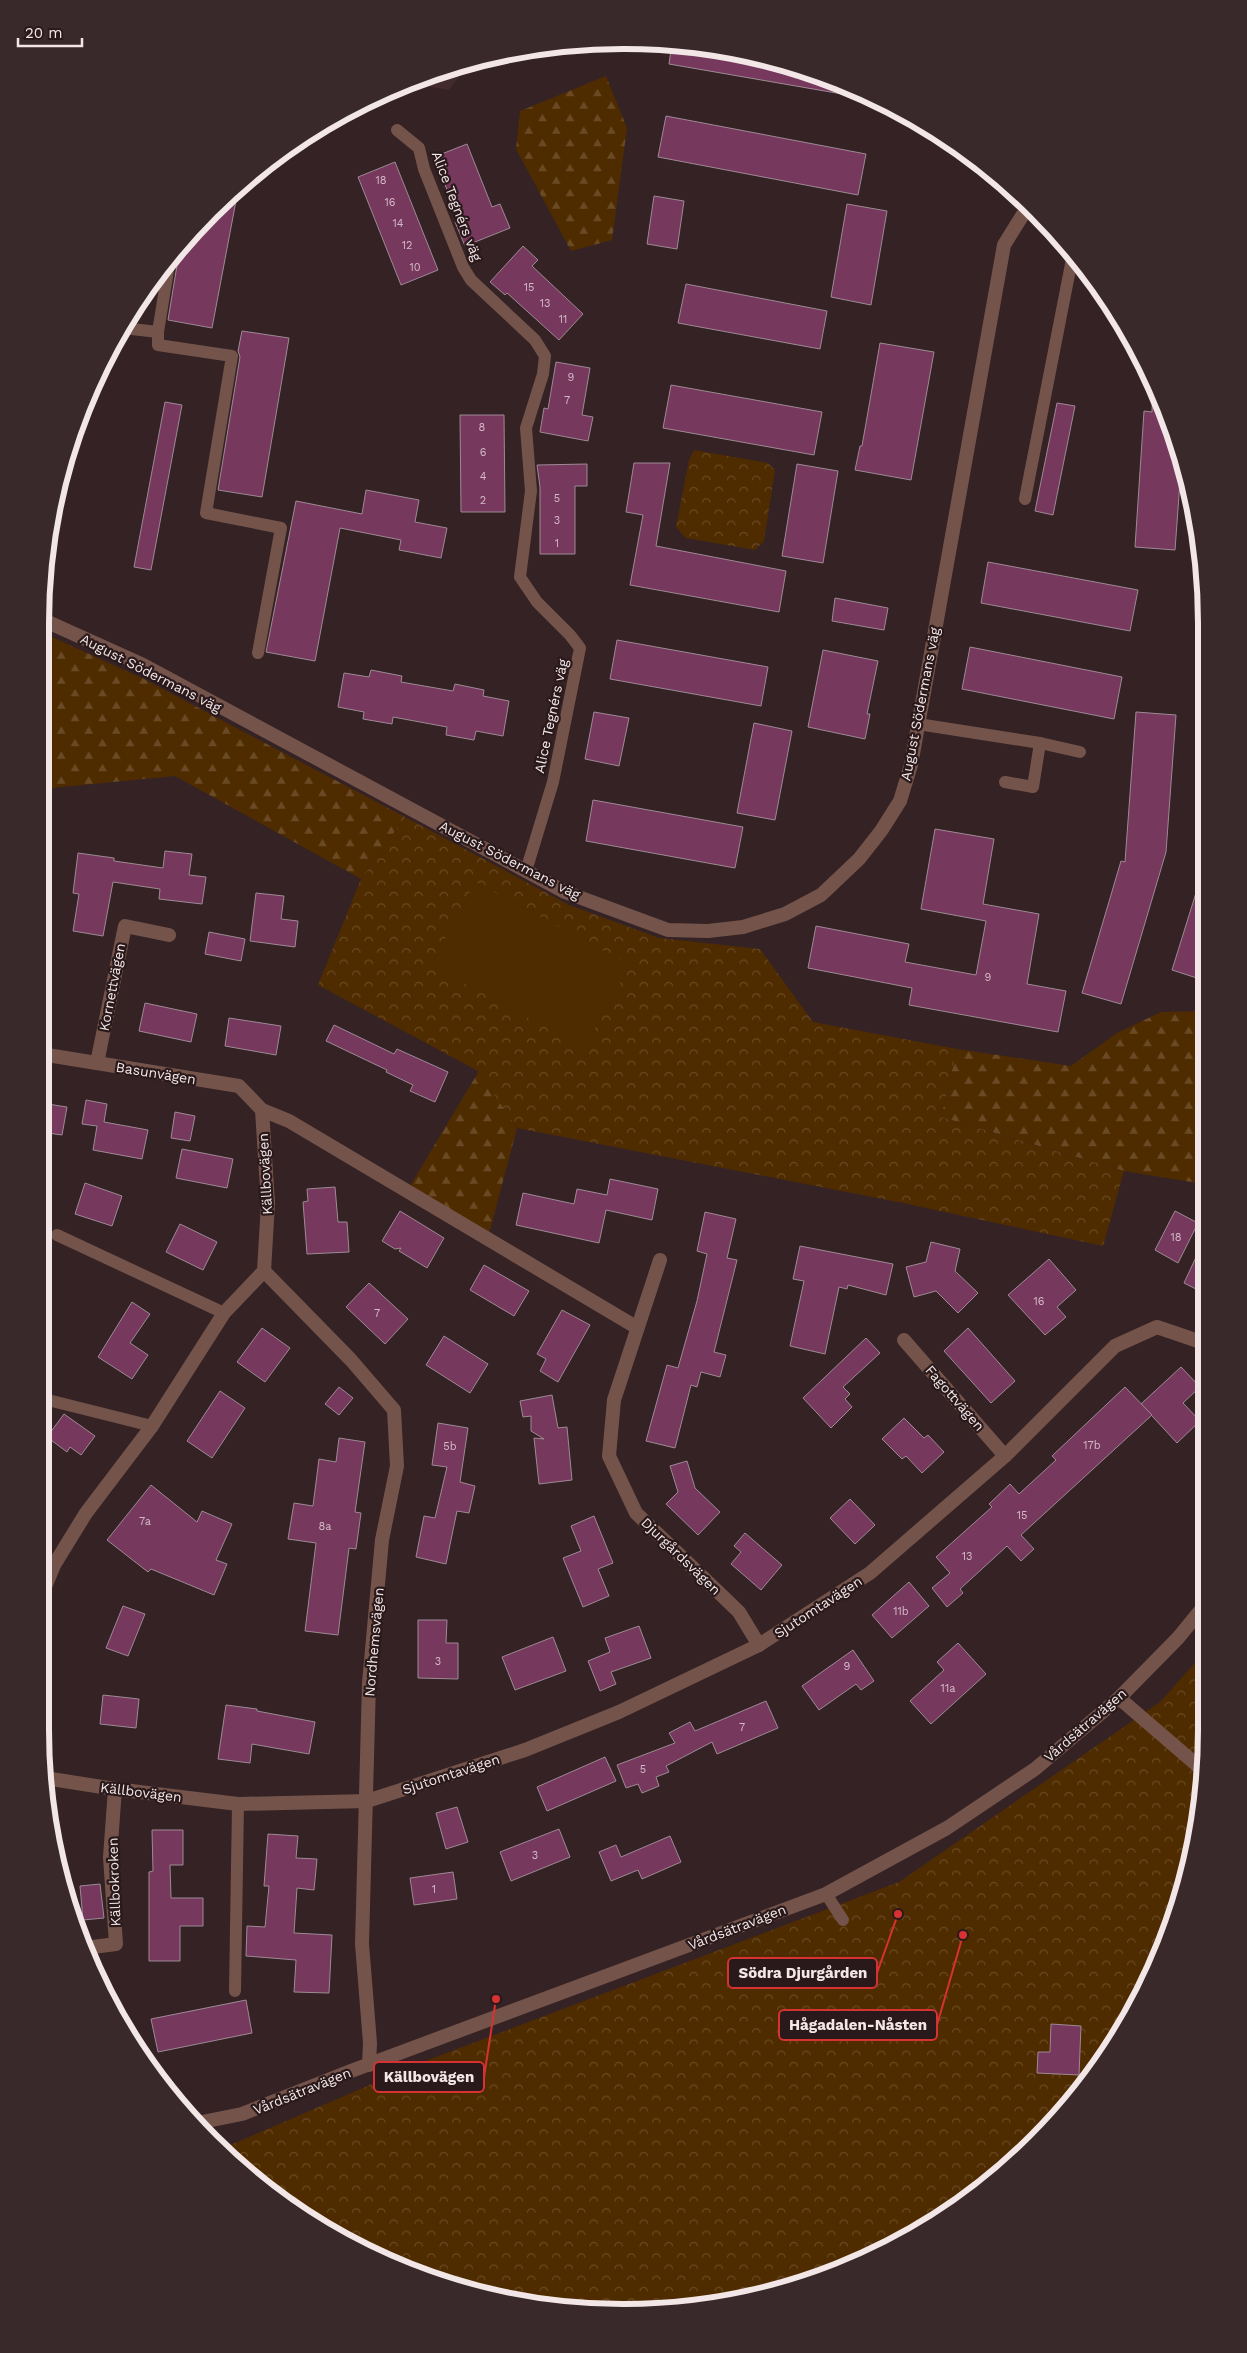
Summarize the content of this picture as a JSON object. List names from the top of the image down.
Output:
{
  "streets": {
    "street": [
      "August Södermans väg",
      "Kornettvägen",
      "Basunvägen",
      "Källbovägen",
      "Fagottvägen",
      "Djurgårdsvägen",
      "Sjutomtavägen",
      "Nordhemsvägen",
      "Vårdsätravägen",
      "Källbokroken"
    ],
    "lane": ["Alice Tegnérs väg"]
  },
  "crossings": [
    ["Alice Tegnérs väg", "August Södermans väg"],
    ["Kornettvägen", "Basunvägen"],
    ["Basunvägen", "Källbovägen"],
    ["Källbovägen", "Djurgårdsvägen"],
    ["Källbovägen", "Sjutomtavägen"],
    ["Källbovägen", "Nordhemsvägen"],
    ["Källbovägen", "Källbokroken"],
    ["Fagottvägen", "Sjutomtavägen"],
    ["Djurgårdsvägen", "Sjutomtavägen"],
    ["Sjutomtavägen", "Nordhemsvägen"],
    ["Nordhemsvägen", "Vårdsätravägen"]
  ],
  "places": ["Södra Djurgården", "Hågadalen-Nåsten", "Källbovägen"],
  "house_numbers": [
    "18",
    "16",
    "14",
    "12",
    "10",
    "15",
    "13",
    "11",
    "9",
    "7",
    "8",
    "6",
    "4",
    "5",
    "2",
    "3",
    "1",
    "9",
    "18",
    "16",
    "7",
    "17b",
    "5b",
    "15",
    "7a",
    "8a",
    "13",
    "11b",
    "3",
    "9",
    "11a",
    "7",
    "5",
    "3",
    "1"
  ],
  "scale_bar": "20 m"
}
